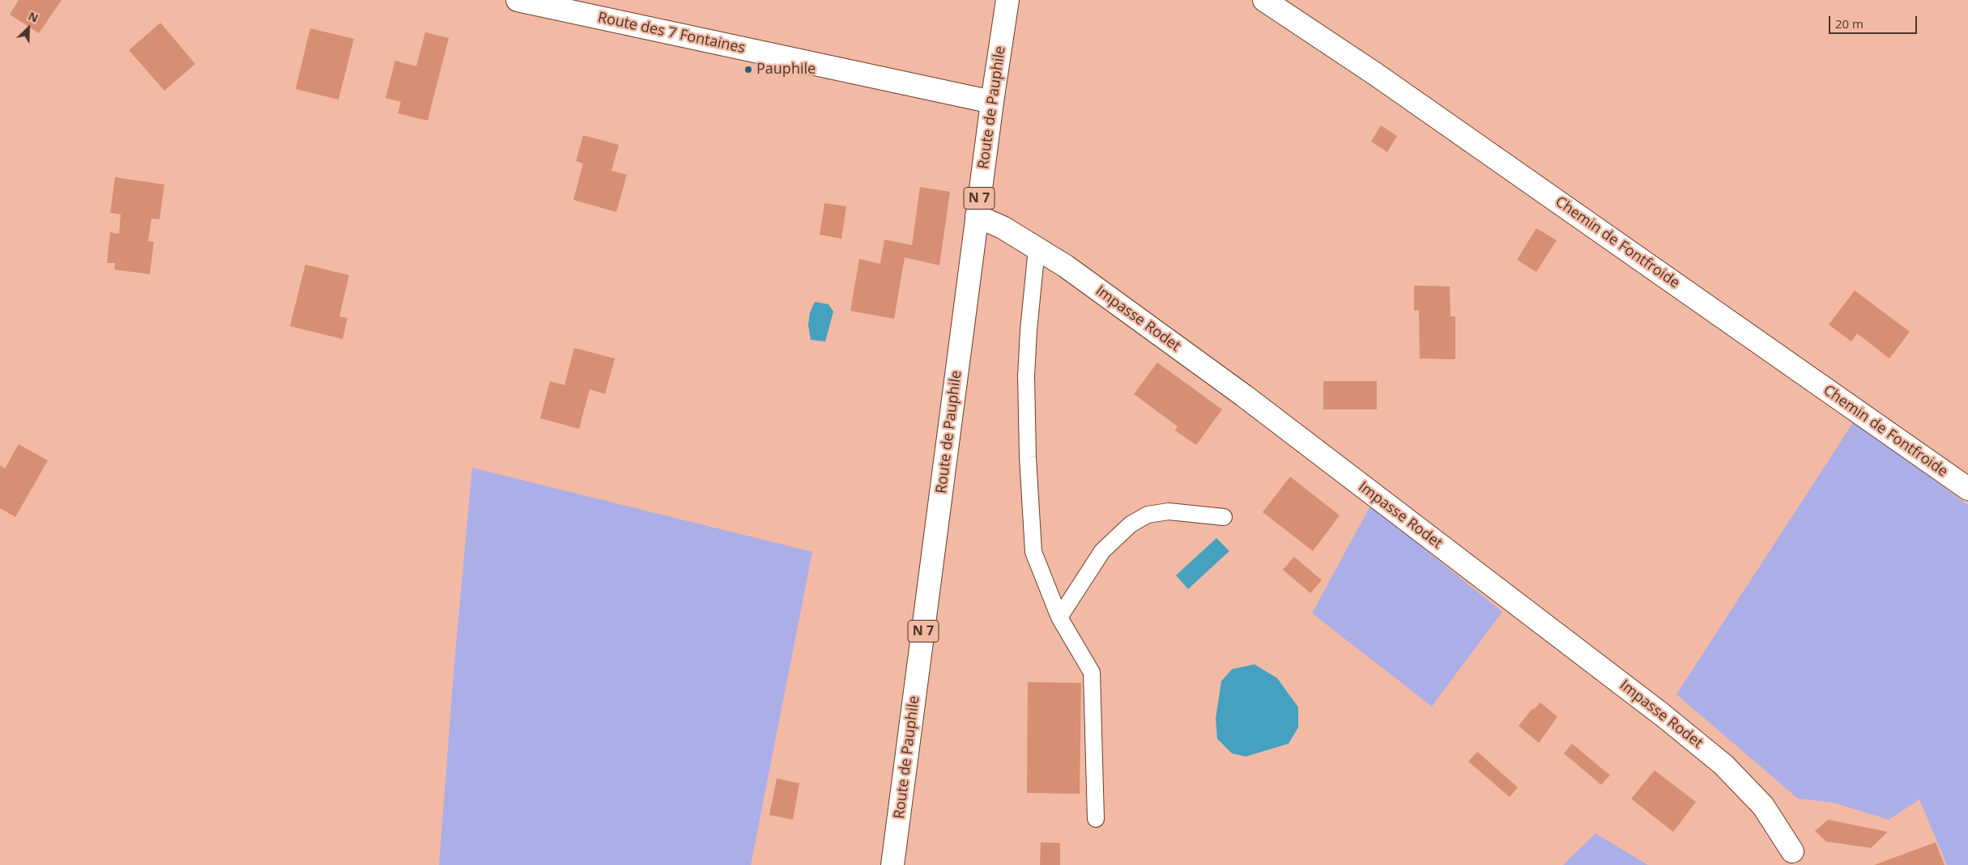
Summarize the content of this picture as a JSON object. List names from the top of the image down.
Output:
{
  "streets": {
    "street": [
      "Route des 7 Fontaines",
      "Route de Pauphile",
      "N 7",
      "Chemin de Fontfroide",
      "Impasse Rodet"
    ]
  },
  "crossings": [
    ["Route des 7 Fontaines", "Route de Pauphile"],
    ["Route de Pauphile", "Impasse Rodet"]
  ],
  "places": ["Pauphile"],
  "scale_bar": "20 m",
  "north": "top right"
}
